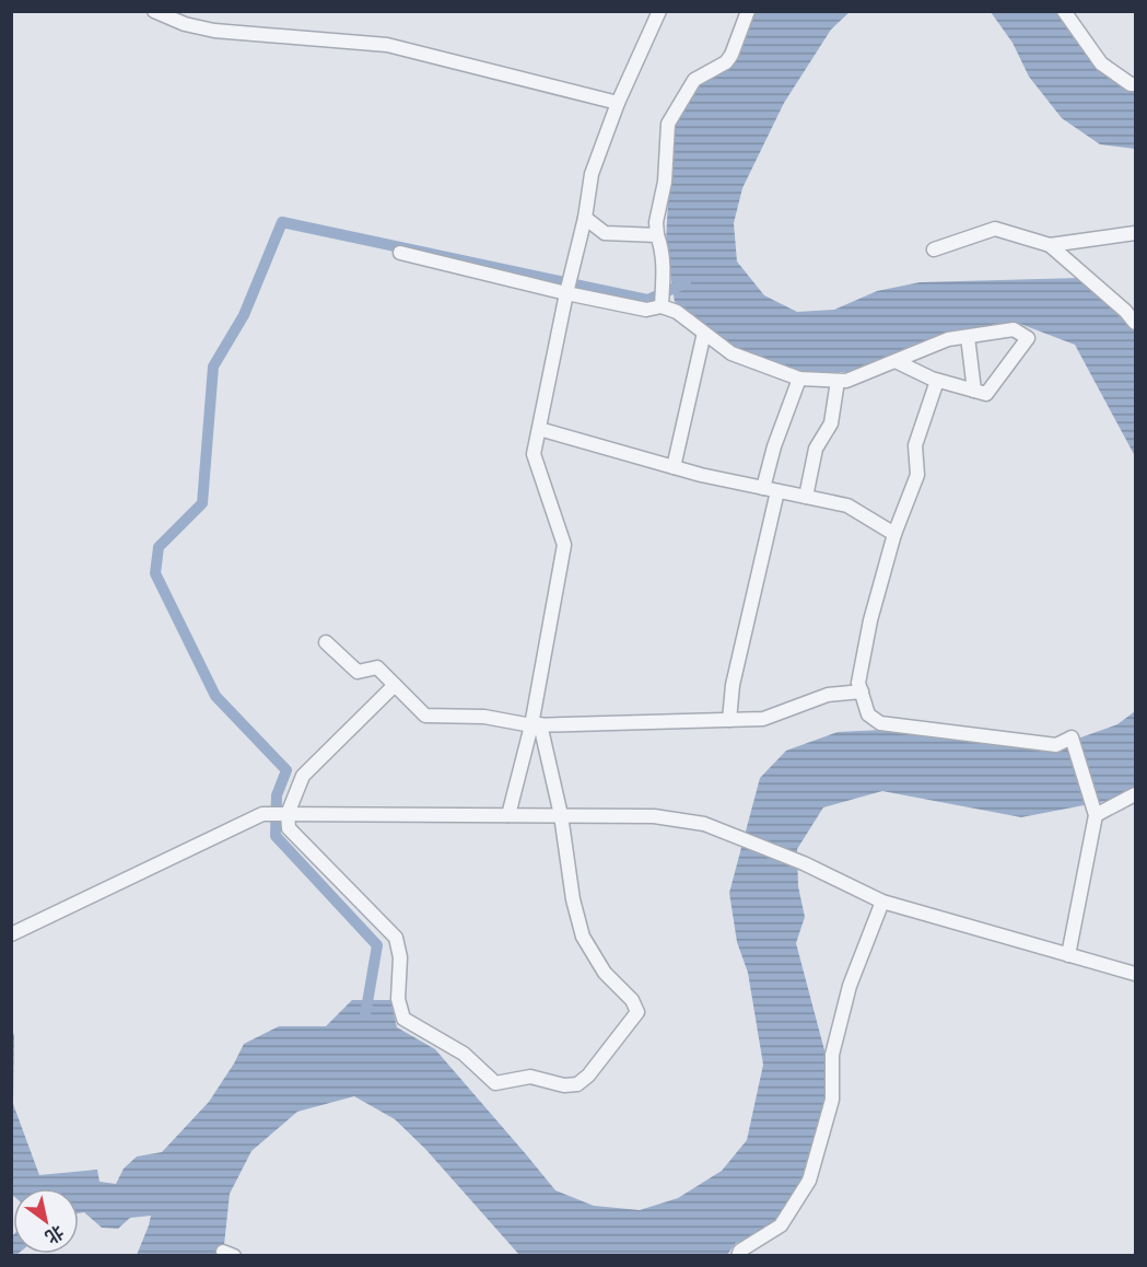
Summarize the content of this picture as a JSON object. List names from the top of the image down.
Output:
{
  "north": "bottom right"
}
